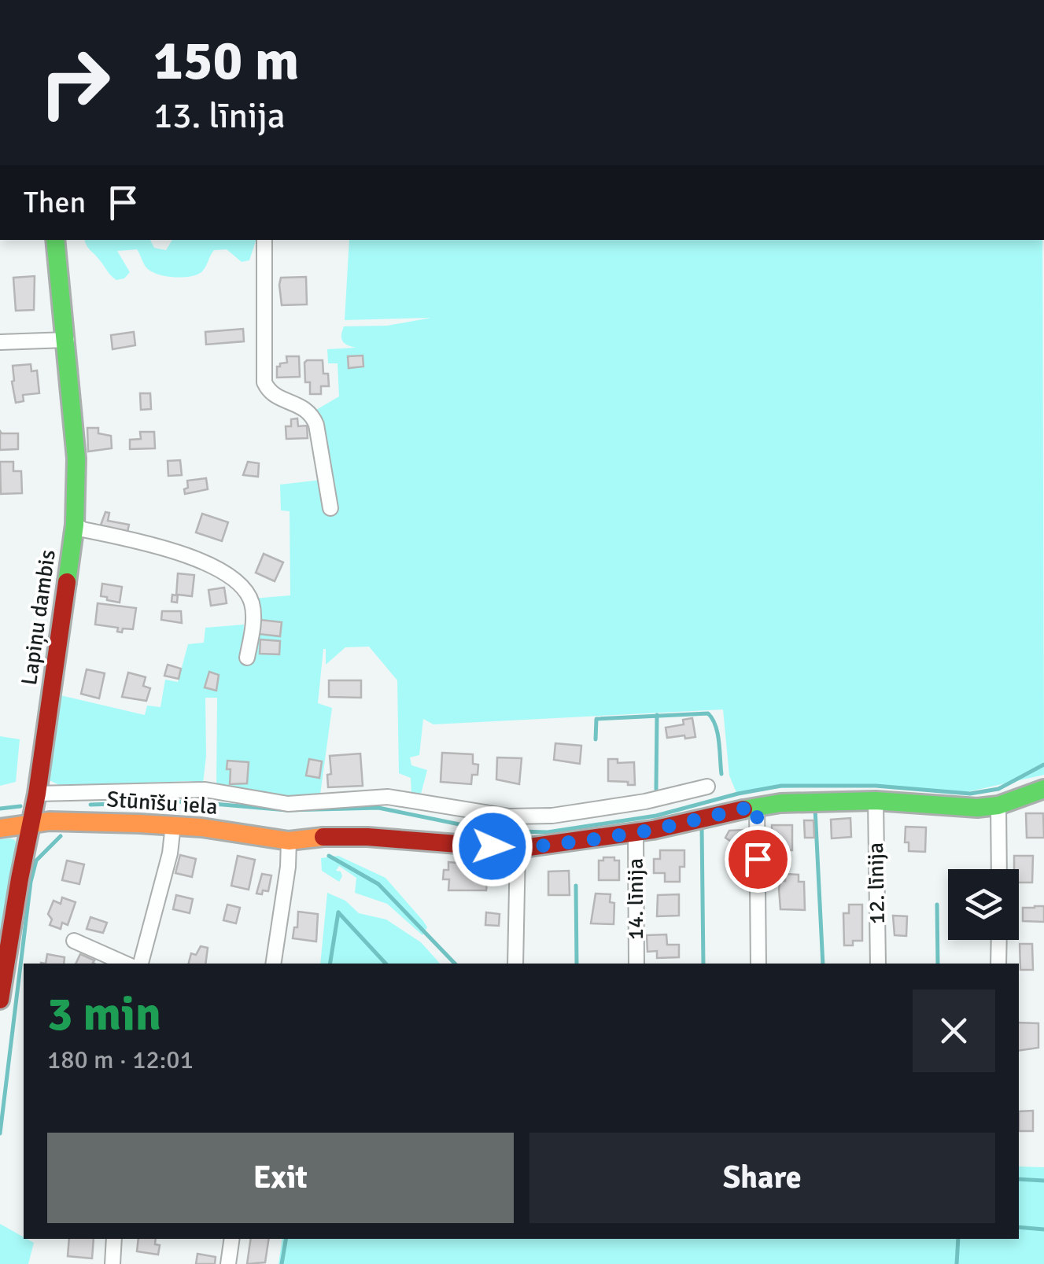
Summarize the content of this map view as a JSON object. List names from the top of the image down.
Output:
{
  "streets": {
    "street": [
      "Lapiņu dambis",
      "Stūnīšu iela",
      "12. līnija",
      "14. līnija"
    ]
  },
  "crossings": [
    ["Lapiņu dambis", "Stūnīšu iela"],
    ["Stūnīšu iela", "12. līnija"],
    ["Stūnīšu iela", "14. līnija"]
  ],
  "page": {
    "turn": ["150 m", "13. līnija"],
    "then": "Then",
    "heading": ["3 min", "180 m · 12:01"],
    "buttons": ["Exit", "Share"]
  }
}
